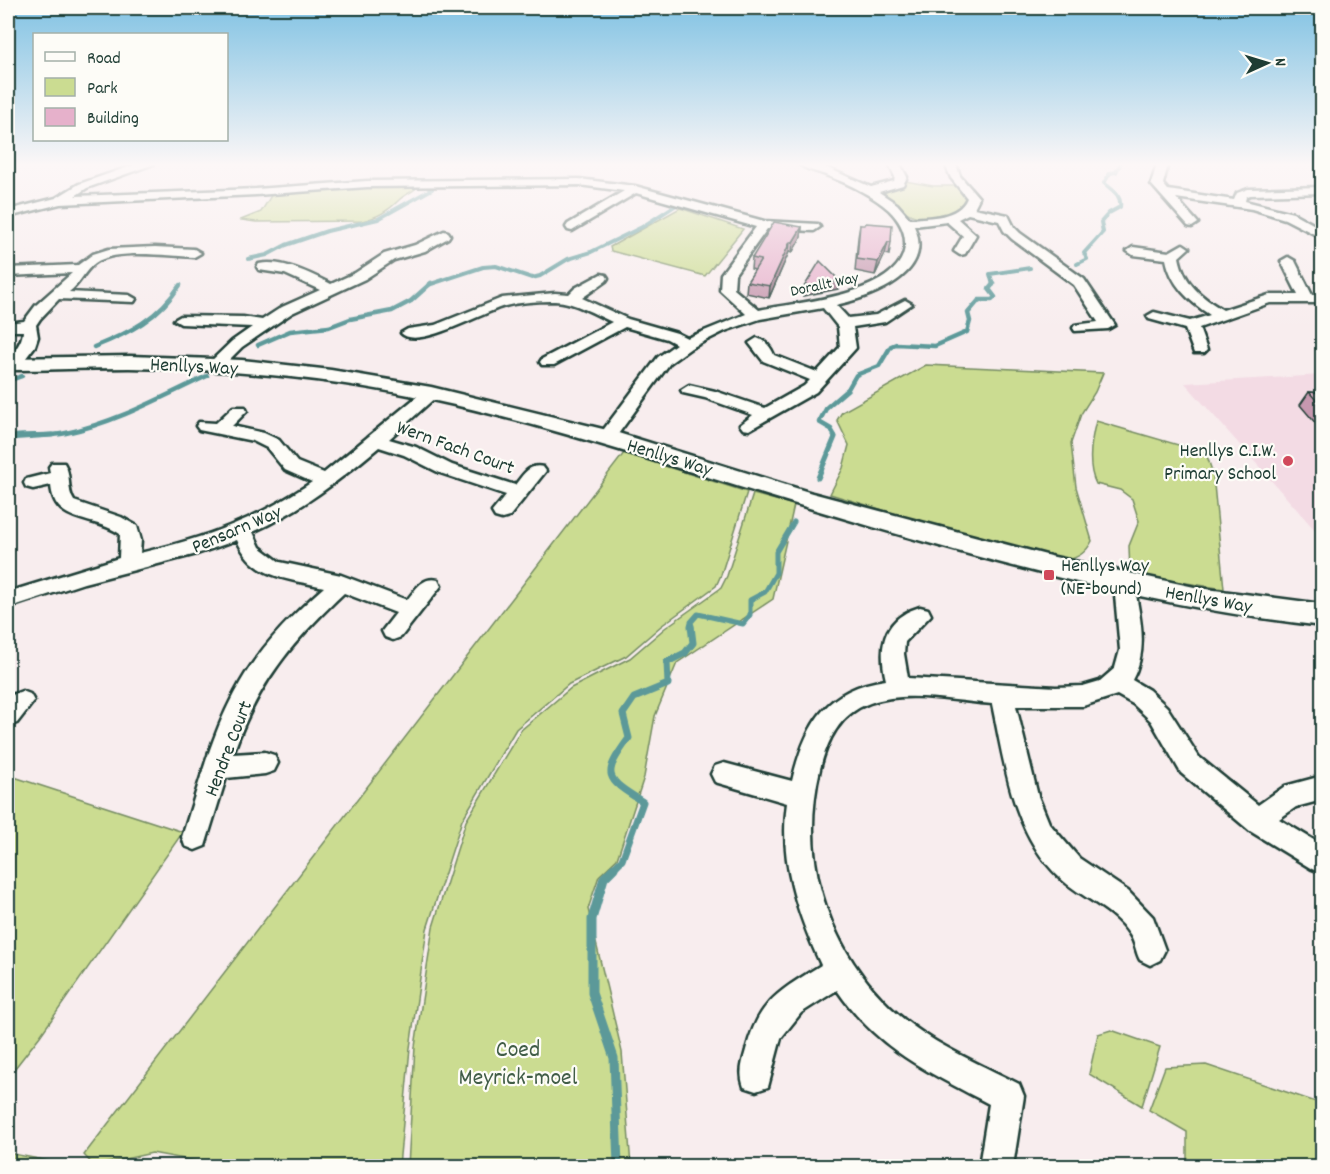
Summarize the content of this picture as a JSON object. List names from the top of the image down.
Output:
{
  "streets": {
    "street": [
      "Dorallt Way",
      "Henllys Way",
      "Wern Fach Court",
      "Pensarn Way",
      "Hendre Court"
    ]
  },
  "crossings": [
    ["Dorallt Way", "Henllys Way"],
    ["Henllys Way", "Pensarn Way"],
    ["Wern Fach Court", "Pensarn Way"]
  ],
  "parks": ["Coed Meyrick-moel"],
  "places": {
    "other": ["Henllys C.I.W. Primary School"],
    "transit": ["Henllys Way (NE-bound)"]
  },
  "legend": ["Road", "Park", "Building"],
  "north": "right"
}
